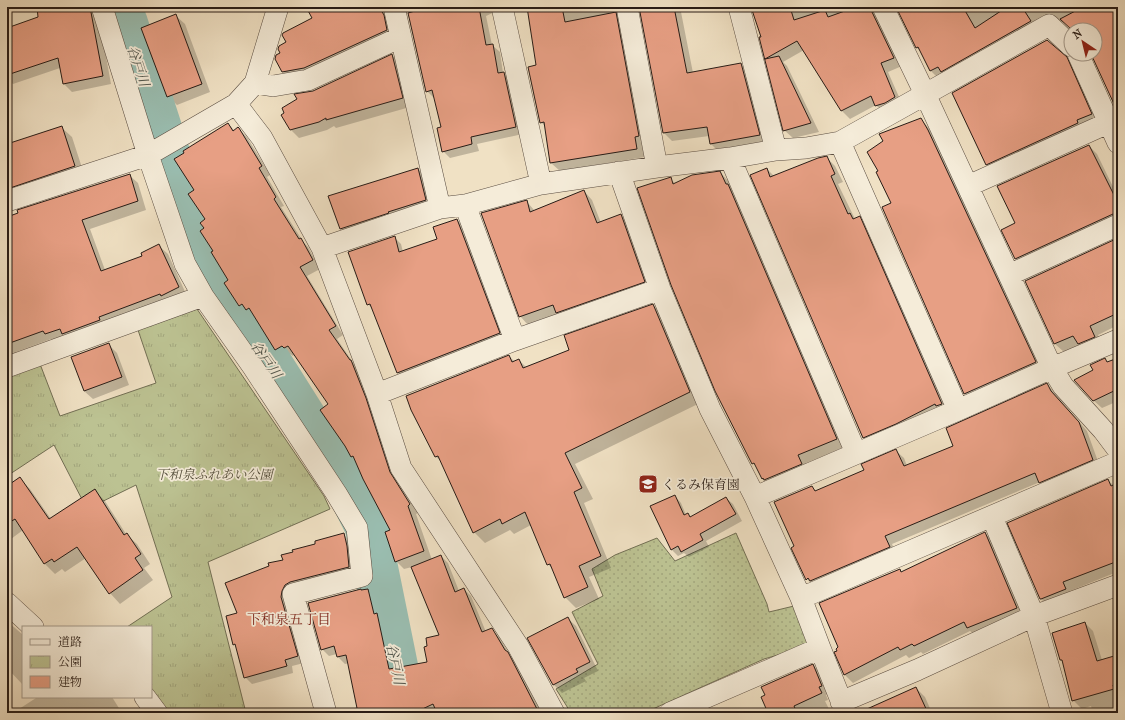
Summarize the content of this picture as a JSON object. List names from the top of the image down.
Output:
{
  "districts": ["下和泉五丁目"],
  "water": ["谷戸川"],
  "parks": ["下和泉ふれあい公園"],
  "places": {
    "school or university": ["くるみ保育園"]
  },
  "legend": ["道路", "公園", "建物"],
  "north": "top left"
}
